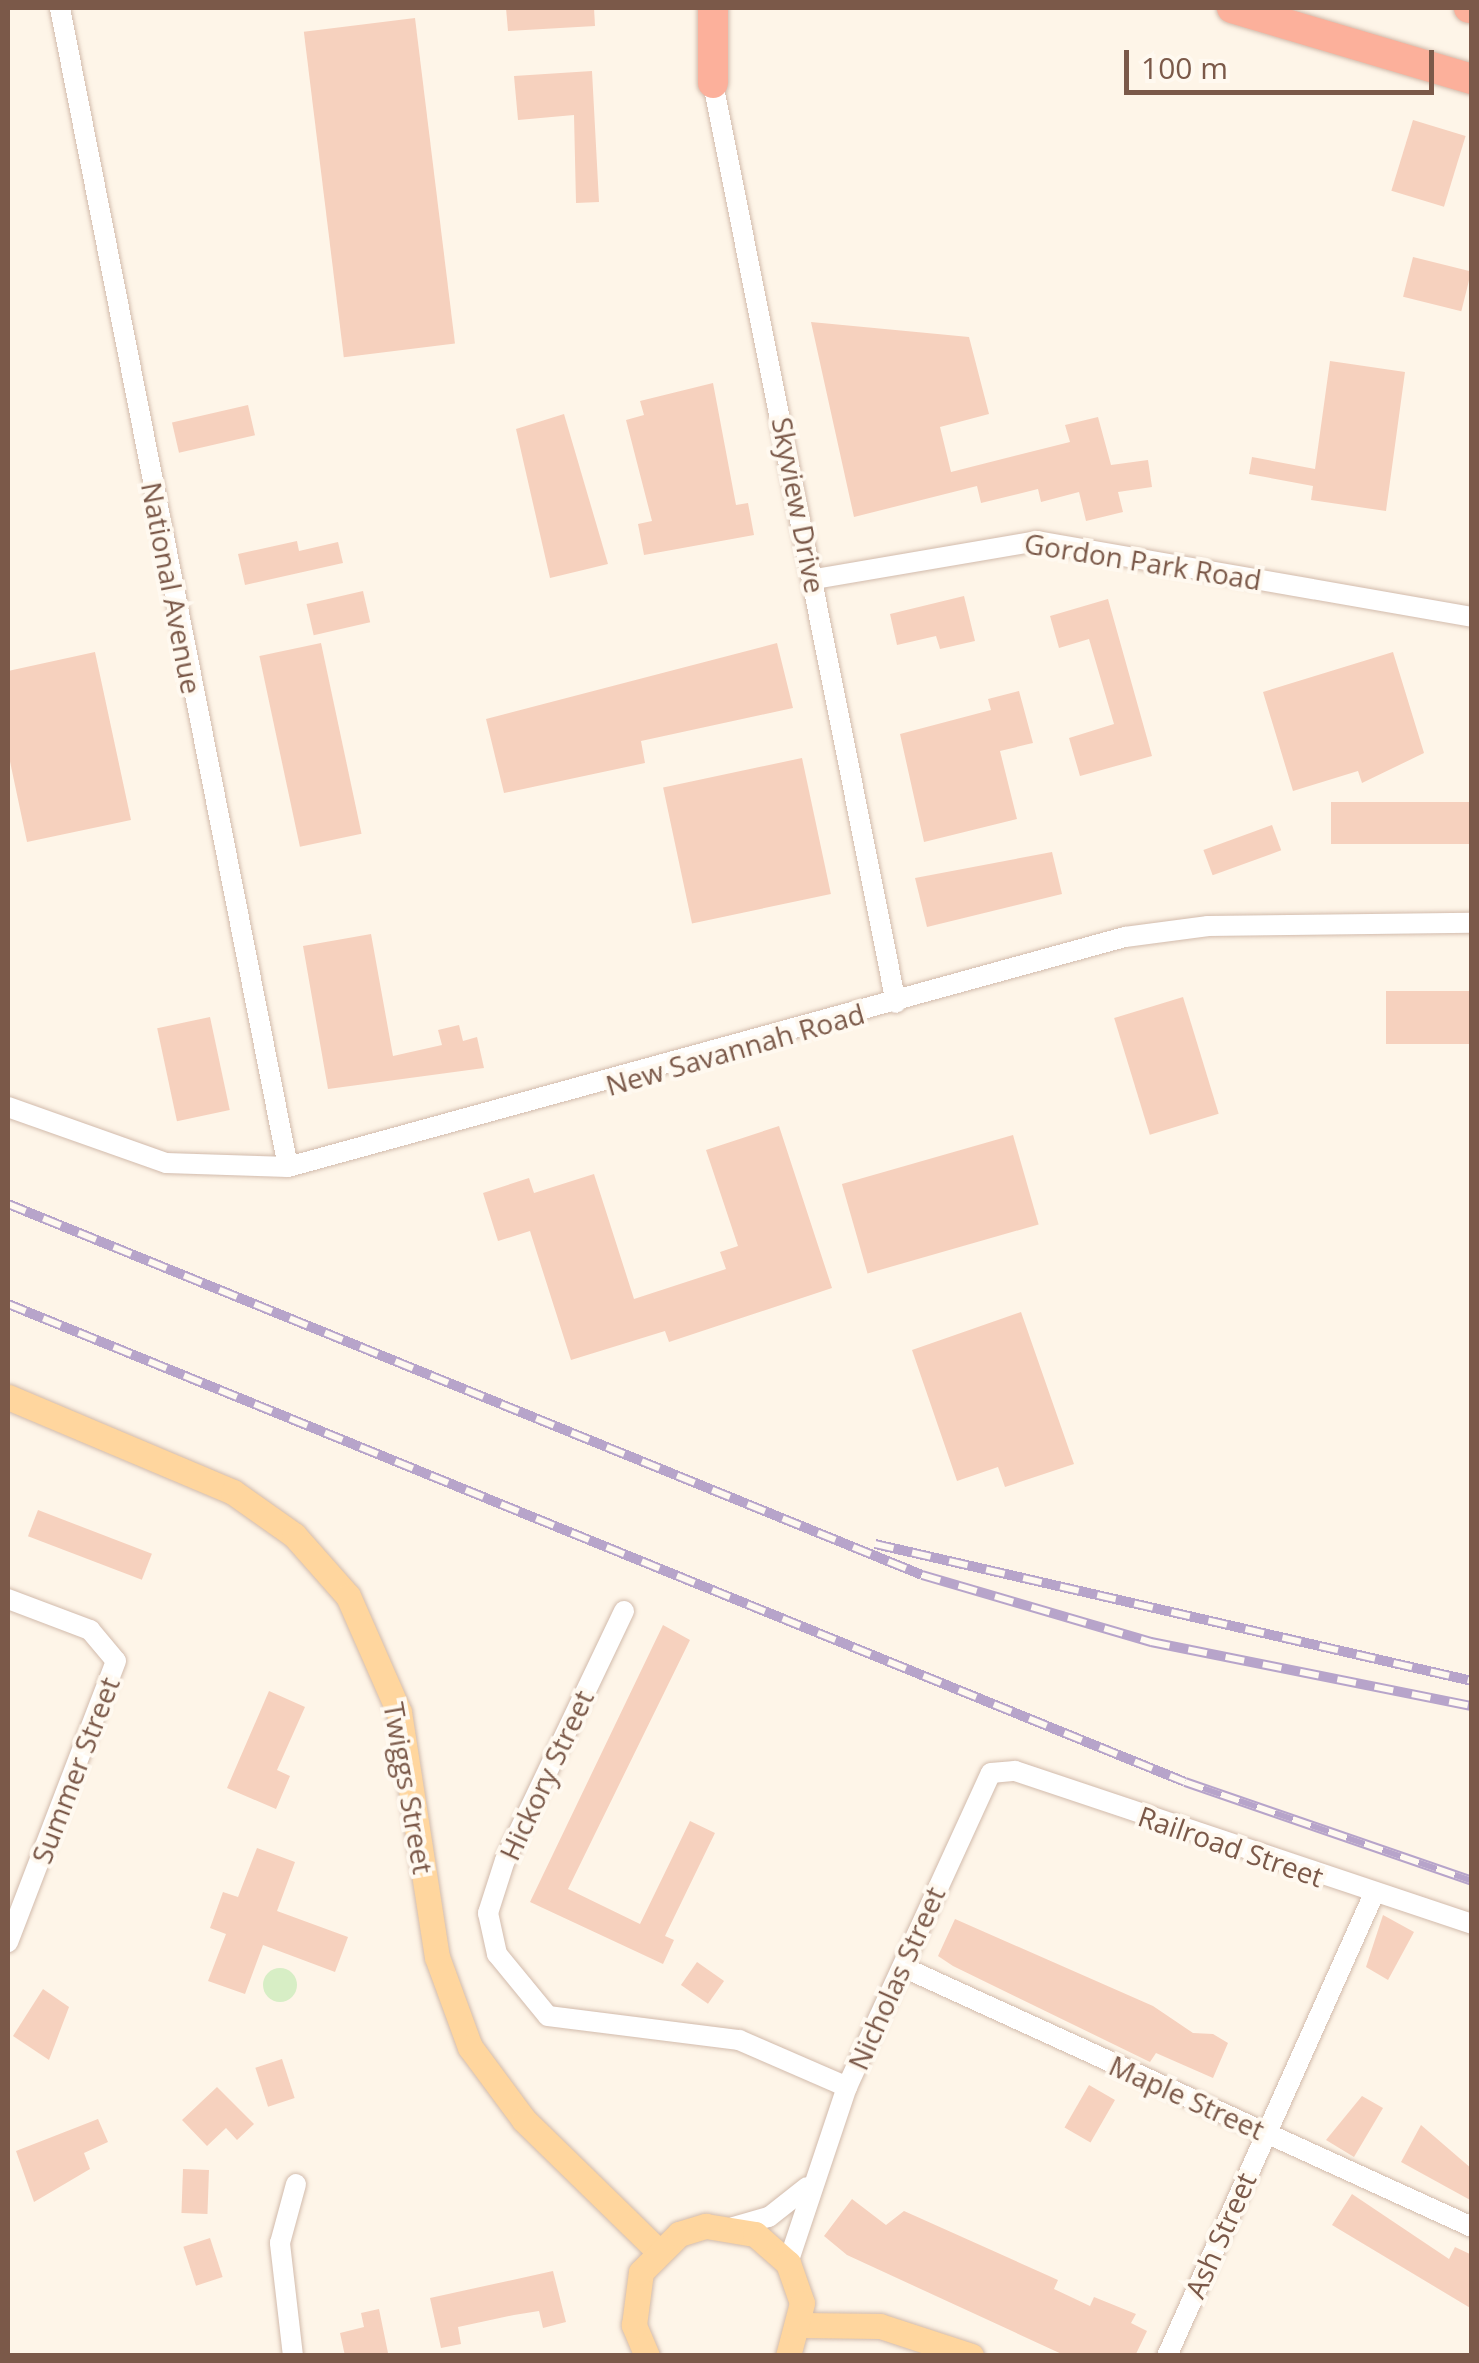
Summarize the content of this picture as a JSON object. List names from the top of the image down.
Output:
{
  "streets": {
    "main road": ["Twiggs Street"],
    "street": [
      "Skyview Drive",
      "Gordon Park Road",
      "National Avenue",
      "New Savannah Road",
      "Summer Street",
      "Hickory Street",
      "Railroad Street",
      "Nicholas Street",
      "Maple Street",
      "Ash Street"
    ]
  },
  "crossings": [
    ["Skyview Drive", "Gordon Park Road"],
    ["Skyview Drive", "New Savannah Road"],
    ["National Avenue", "New Savannah Road"],
    ["Hickory Street", "Nicholas Street"],
    ["Railroad Street", "Nicholas Street"],
    ["Railroad Street", "Ash Street"],
    ["Nicholas Street", "Maple Street"],
    ["Maple Street", "Ash Street"]
  ],
  "scale_bar": "100 m"
}
